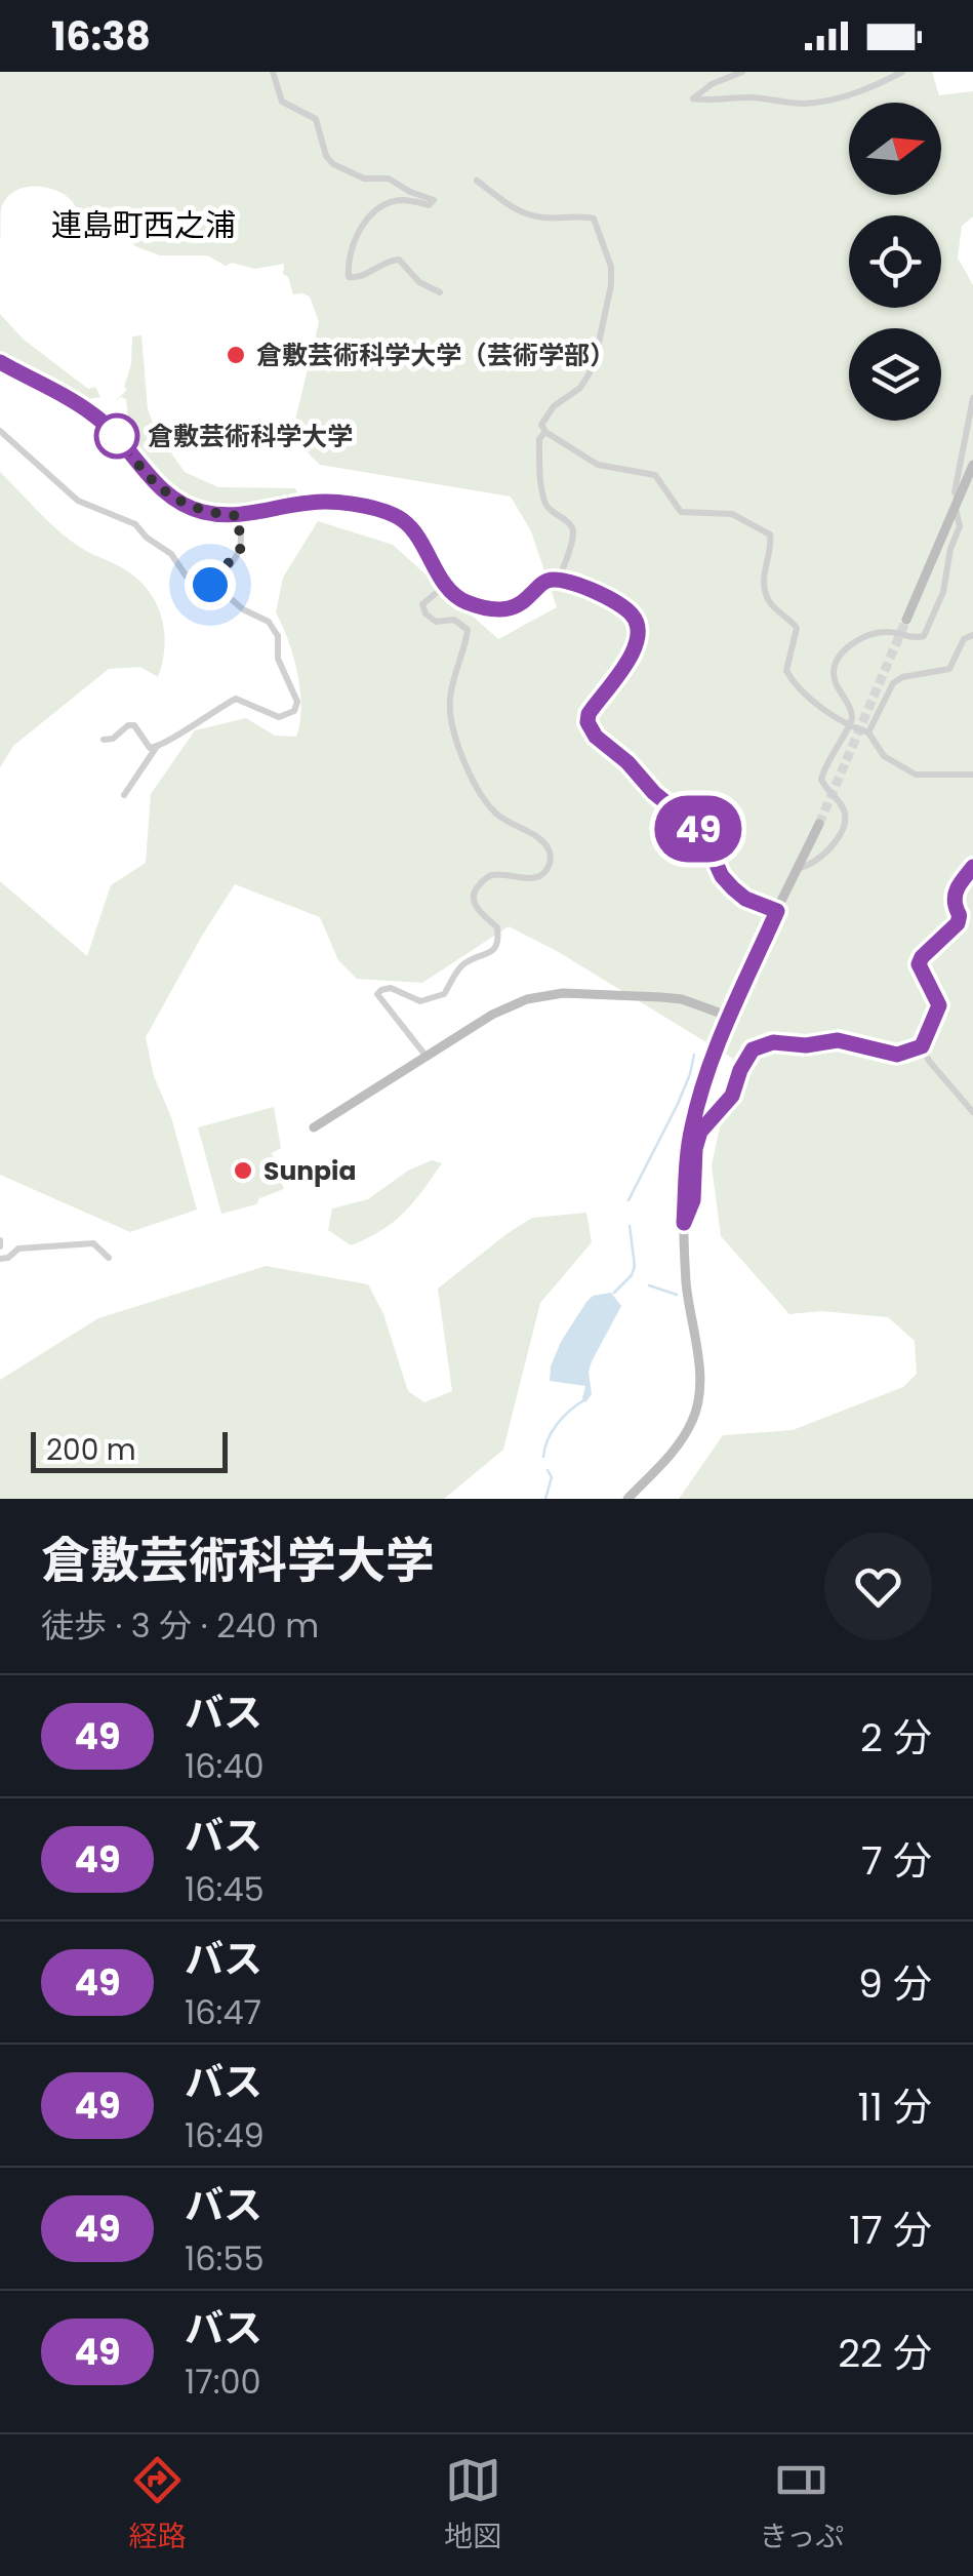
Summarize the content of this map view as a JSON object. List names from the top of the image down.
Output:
{
  "districts": ["連島町西之浦"],
  "places": ["倉敷芸術科学大学（芸術学部）", "倉敷芸術科学大学", "Sunpia"],
  "lines": ["bus line 49"],
  "scale_bar": "200 m",
  "north": "right",
  "page": {
    "status": "16:38",
    "on_map": "49",
    "scale": "200 m",
    "heading": ["倉敷芸術科学大学", "徒歩 · 3 分 · 240 m"],
    "list": [
      {
        "mark": "49",
        "name": "バス",
        "note": "16:40",
        "value": "2 分"
      },
      {
        "mark": "49",
        "name": "バス",
        "note": "16:45",
        "value": "7 分"
      },
      {
        "mark": "49",
        "name": "バス",
        "note": "16:47",
        "value": "9 分"
      },
      {
        "mark": "49",
        "name": "バス",
        "note": "16:49",
        "value": "11 分"
      },
      {
        "mark": "49",
        "name": "バス",
        "note": "16:55",
        "value": "17 分"
      },
      {
        "mark": "49",
        "name": "バス",
        "note": "17:00",
        "value": "22 分"
      }
    ],
    "tabs": ["経路", "地図", "きっぷ"]
  }
}
